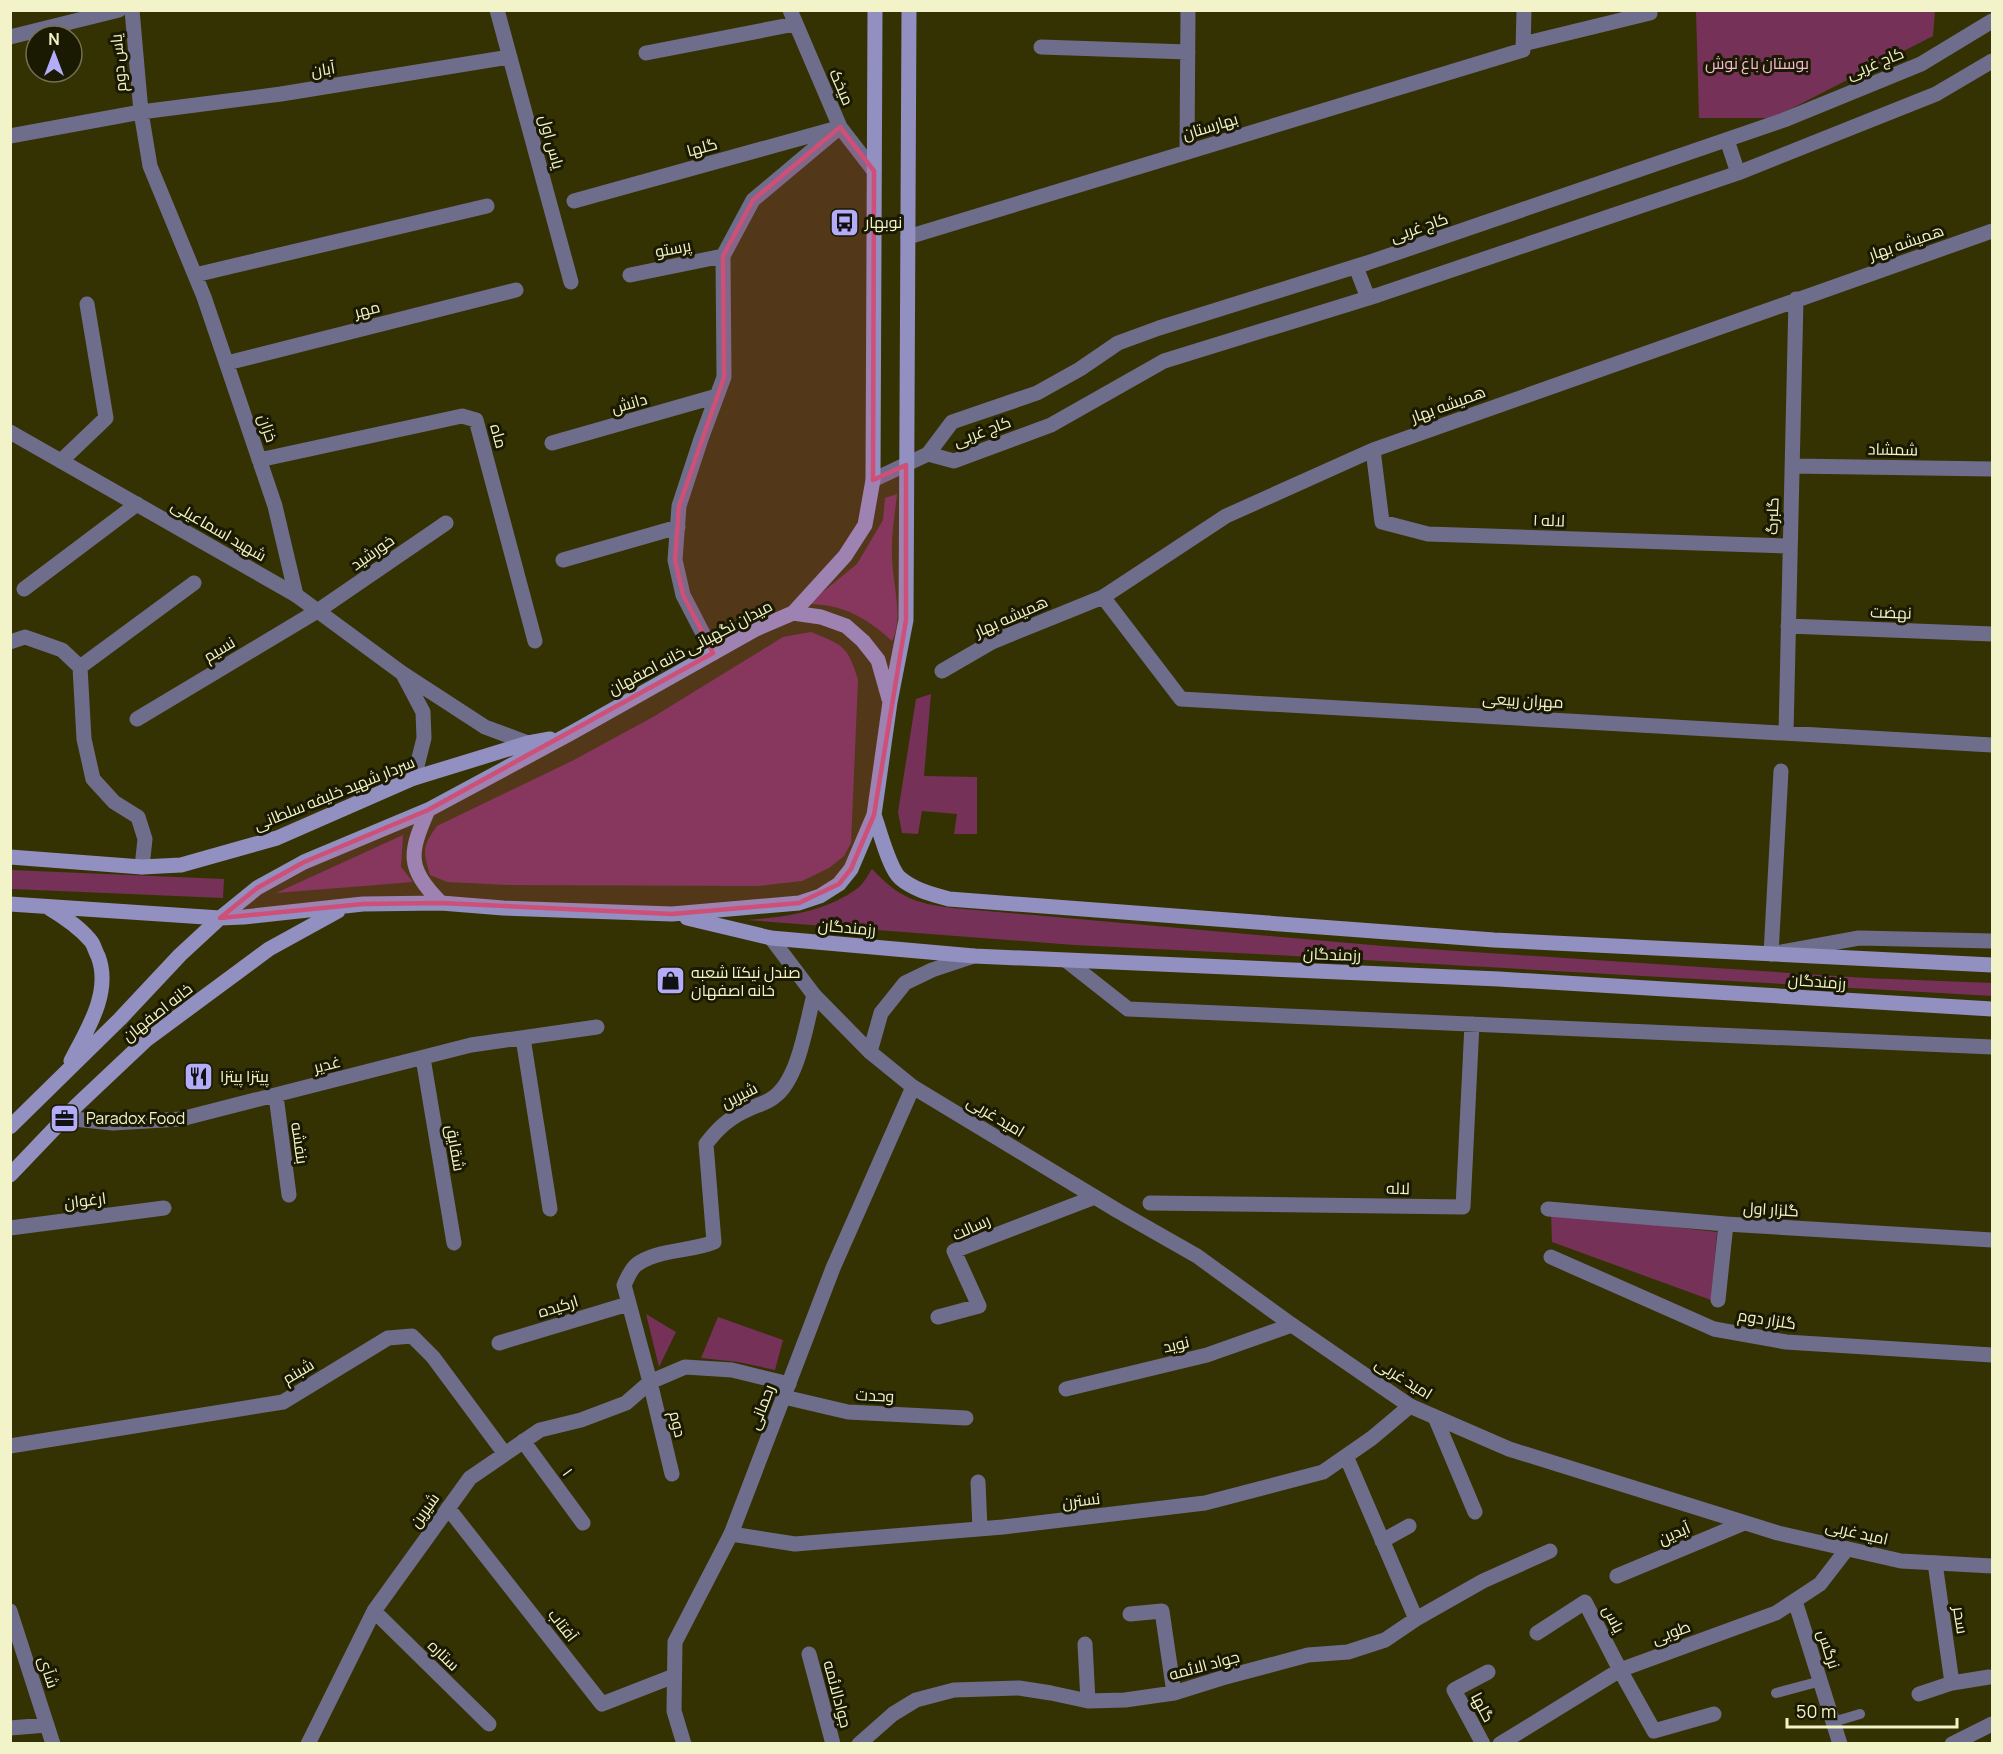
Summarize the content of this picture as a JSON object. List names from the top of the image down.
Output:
{
  "streets": {
    "main road": [
      "میدان نگهبانی خانه اصفهان",
      "سردار شهید خلیفه سلطانی",
      "رزمندگان",
      "خانه اصفهان"
    ],
    "street": [
      "یاس دوم",
      "کاج غربی",
      "آبان",
      "میخک",
      "بهارستان",
      "یاس اول",
      "گلها",
      "همیشه بهار",
      "پرستو",
      "مهر",
      "دانش",
      "خزان",
      "ماه",
      "شمشاد",
      "گلبرگ",
      "لاله ۱",
      "شهید اسماعیلی",
      "خورشید",
      "نهضت",
      "نسیم",
      "مهران ربیعی",
      "غدیر",
      "شیرین",
      "امید غربی",
      "بنفشه",
      "شقایق",
      "لاله",
      "ارغوان",
      "گلزار اول",
      "رسالت",
      "ارکیده",
      "گلزار دوم",
      "نوید",
      "شبنم",
      "وحدت",
      "رحمانی",
      "دوم",
      "۱",
      "نسترن",
      "آیدین",
      "یاس",
      "سحر",
      "آفتاب",
      "طوبی",
      "نرگس",
      "ستاره",
      "جواد الائمه",
      "شآی",
      "جوادالائمه"
    ]
  },
  "crossings": [
    ["یاس دوم", "آبان"],
    ["یاس دوم", "خزان"],
    ["آبان", "یاس اول"],
    ["آبان", "خزان"],
    ["میخک", "گلها"],
    ["همیشه بهار", "گلبرگ"],
    ["همیشه بهار", "لاله ۱"],
    ["همیشه بهار", "مهران ربیعی"],
    ["مهر", "خزان"],
    ["خزان", "ماه"],
    ["خزان", "شهید اسماعیلی"],
    ["شمشاد", "گلبرگ"],
    ["گلبرگ", "لاله ۱"],
    ["گلبرگ", "نهضت"],
    ["گلبرگ", "مهران ربیعی"],
    ["شهید اسماعیلی", "خورشید"],
    ["شهید اسماعیلی", "نسیم"],
    ["شهید اسماعیلی", "سردار شهید خلیفه سلطانی"],
    ["خورشید", "نسیم"],
    ["میدان نگهبانی خانه اصفهان", "سردار شهید خلیفه سلطانی"],
    ["میدان نگهبانی خانه اصفهان", "رزمندگان"],
    ["میدان نگهبانی خانه اصفهان", "خانه اصفهان"],
    ["رزمندگان", "امید غربی"],
    ["خانه اصفهان", "غدیر"],
    ["غدیر", "بنفشه"],
    ["غدیر", "شقایق"],
    ["شیرین", "امید غربی"],
    ["شیرین", "ارکیده"],
    ["شیرین", "شبنم"],
    ["شیرین", "وحدت"],
    ["شیرین", "رحمانی"],
    ["شیرین", "دوم"],
    ["شیرین", "۱"],
    ["شیرین", "آفتاب"],
    ["شیرین", "ستاره"],
    ["امید غربی", "رسالت"],
    ["امید غربی", "نوید"],
    ["امید غربی", "رحمانی"],
    ["امید غربی", "نسترن"],
    ["امید غربی", "آیدین"],
    ["امید غربی", "سحر"],
    ["امید غربی", "طوبی"],
    ["وحدت", "رحمانی"],
    ["رحمانی", "نسترن"],
    ["رحمانی", "آفتاب"],
    ["یاس", "طوبی"],
    ["طوبی", "نرگس"]
  ],
  "parks": ["بوستان باغ نوش"],
  "places": {
    "bus stop": ["نوبهار"],
    "shop": ["صندل نیکتا شعبه خانه اصفهان"],
    "restaurant": ["پیتزا پیتزا"],
    "office": ["Paradox Food"]
  },
  "scale_bar": "50 m",
  "north": "top"
}
